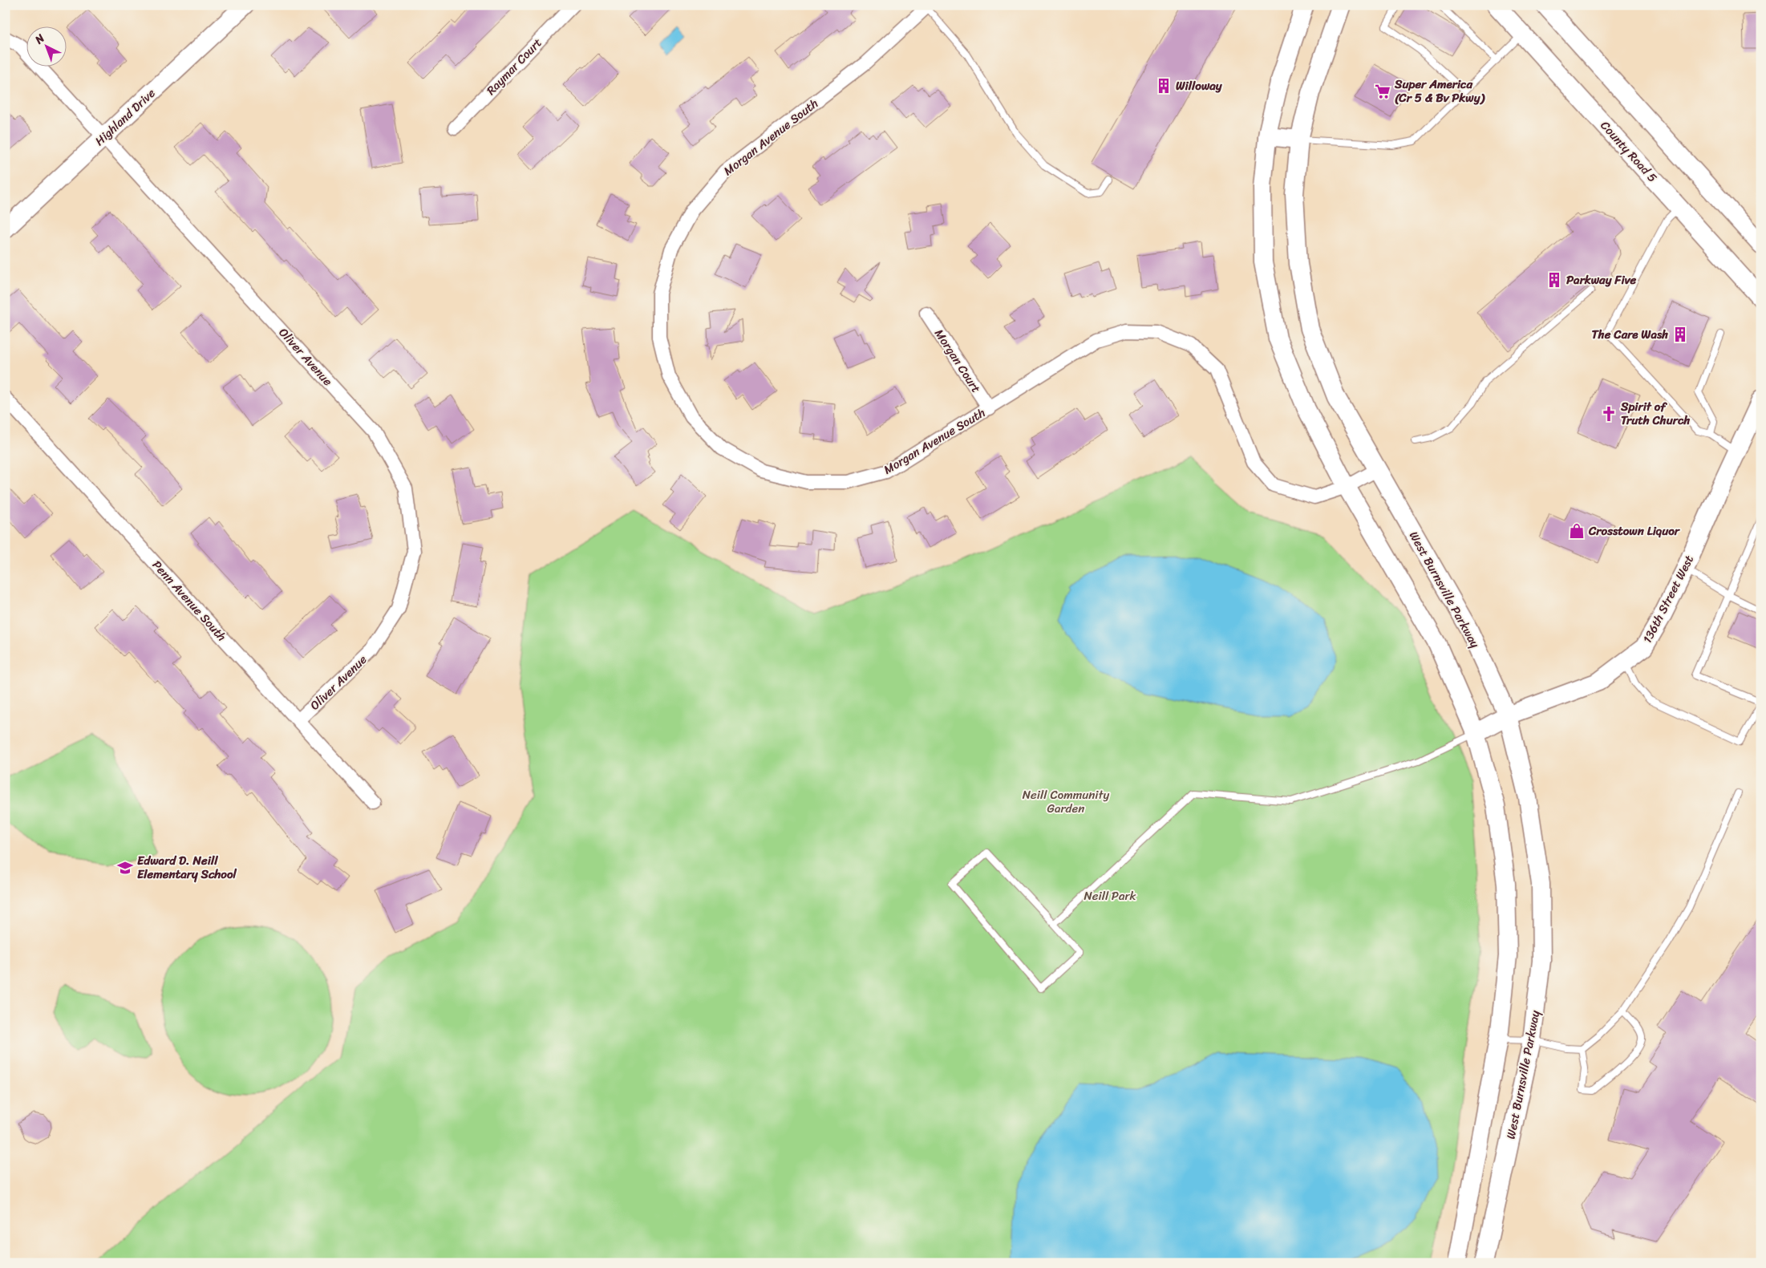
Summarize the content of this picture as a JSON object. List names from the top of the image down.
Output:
{
  "streets": {
    "street": [
      "Raymar Court",
      "Highland Drive",
      "Morgan Avenue South",
      "County Road 5",
      "Oliver Avenue",
      "Morgan Court",
      "West Burnsville Parkway",
      "136th Street West",
      "Penn Avenue South"
    ]
  },
  "crossings": [
    ["Highland Drive", "Oliver Avenue"],
    ["Morgan Avenue South", "Morgan Court"],
    ["Morgan Avenue South", "West Burnsville Parkway"],
    ["Oliver Avenue", "Penn Avenue South"],
    ["West Burnsville Parkway", "136th Street West"]
  ],
  "parks": ["Neill Community Garden", "Neill Park"],
  "places": {
    "building": ["Willoway", "Parkway Five", "The Care Wash"],
    "supermarket": ["Super America (Cr 5 & Bv Pkwy)"],
    "church": ["Spirit of Truth Church"],
    "shop": ["Crosstown Liquor"],
    "school or university": ["Edward D. Neill Elementary School"]
  },
  "north": "top left"
}
